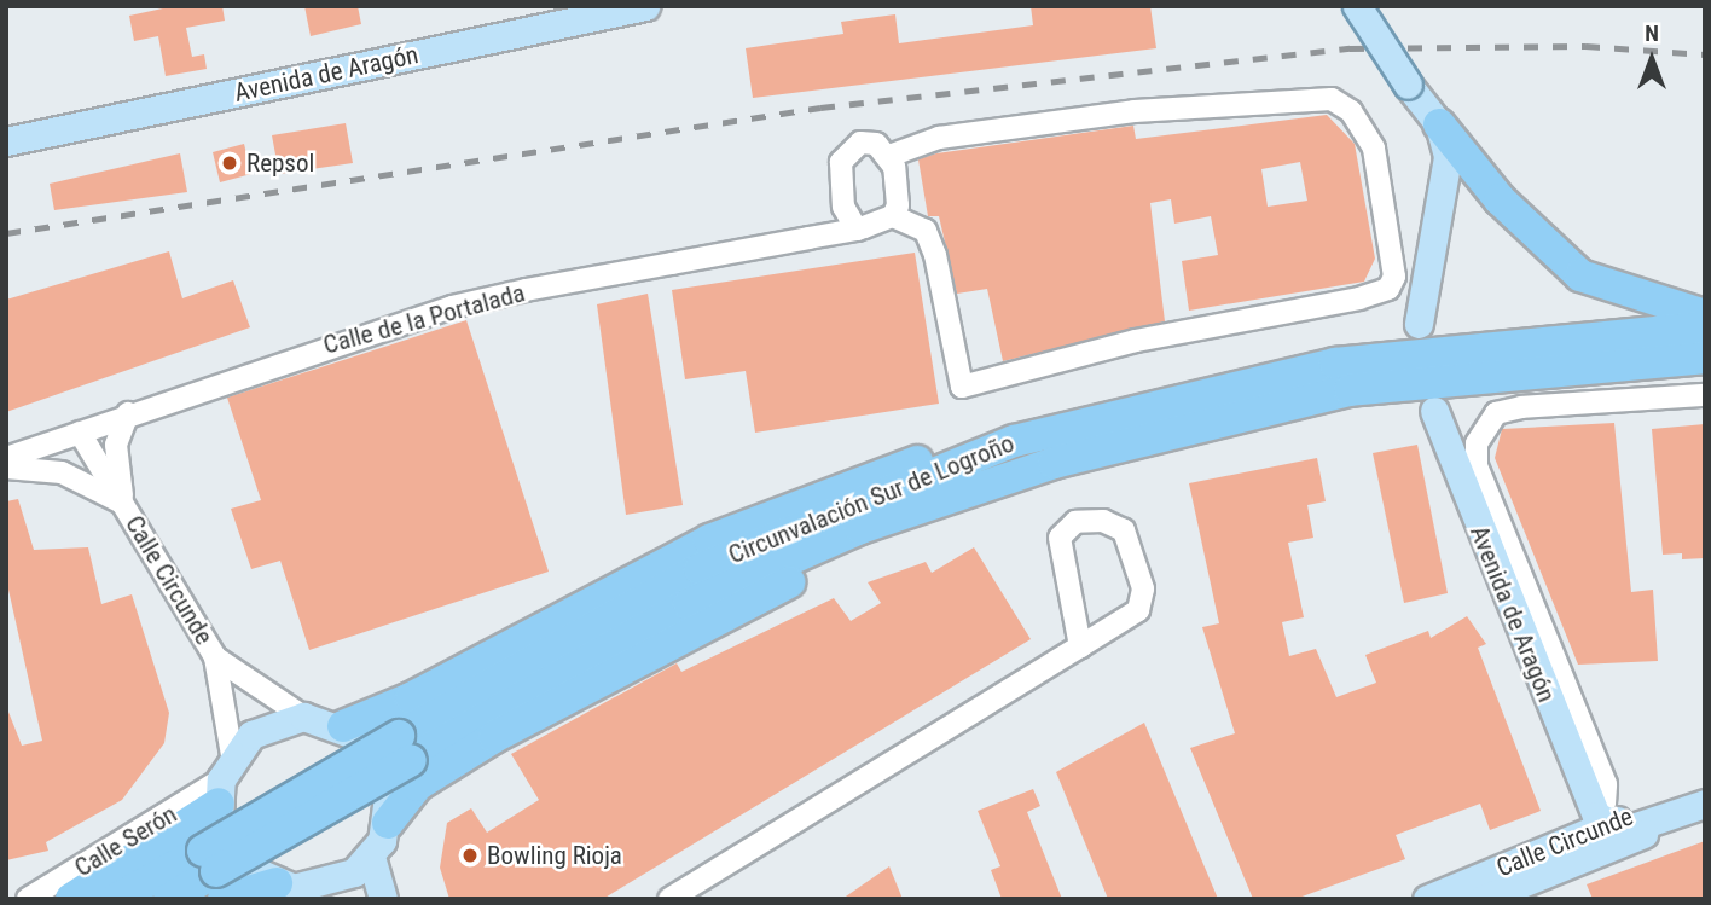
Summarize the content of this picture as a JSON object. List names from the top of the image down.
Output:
{
  "streets": {
    "highway": ["Circunvalación Sur de Logroño"],
    "main road": ["Avenida de Aragón", "Calle Circunde"],
    "street": ["Calle de la Portalada", "Calle Serón"]
  },
  "crossings": [
    ["Avenida de Aragón", "Calle Circunde"],
    ["Calle de la Portalada", "Calle Circunde"],
    ["Calle Circunde", "Calle Serón"]
  ],
  "places": ["Repsol", "Bowling Rioja"],
  "north": "top"
}
